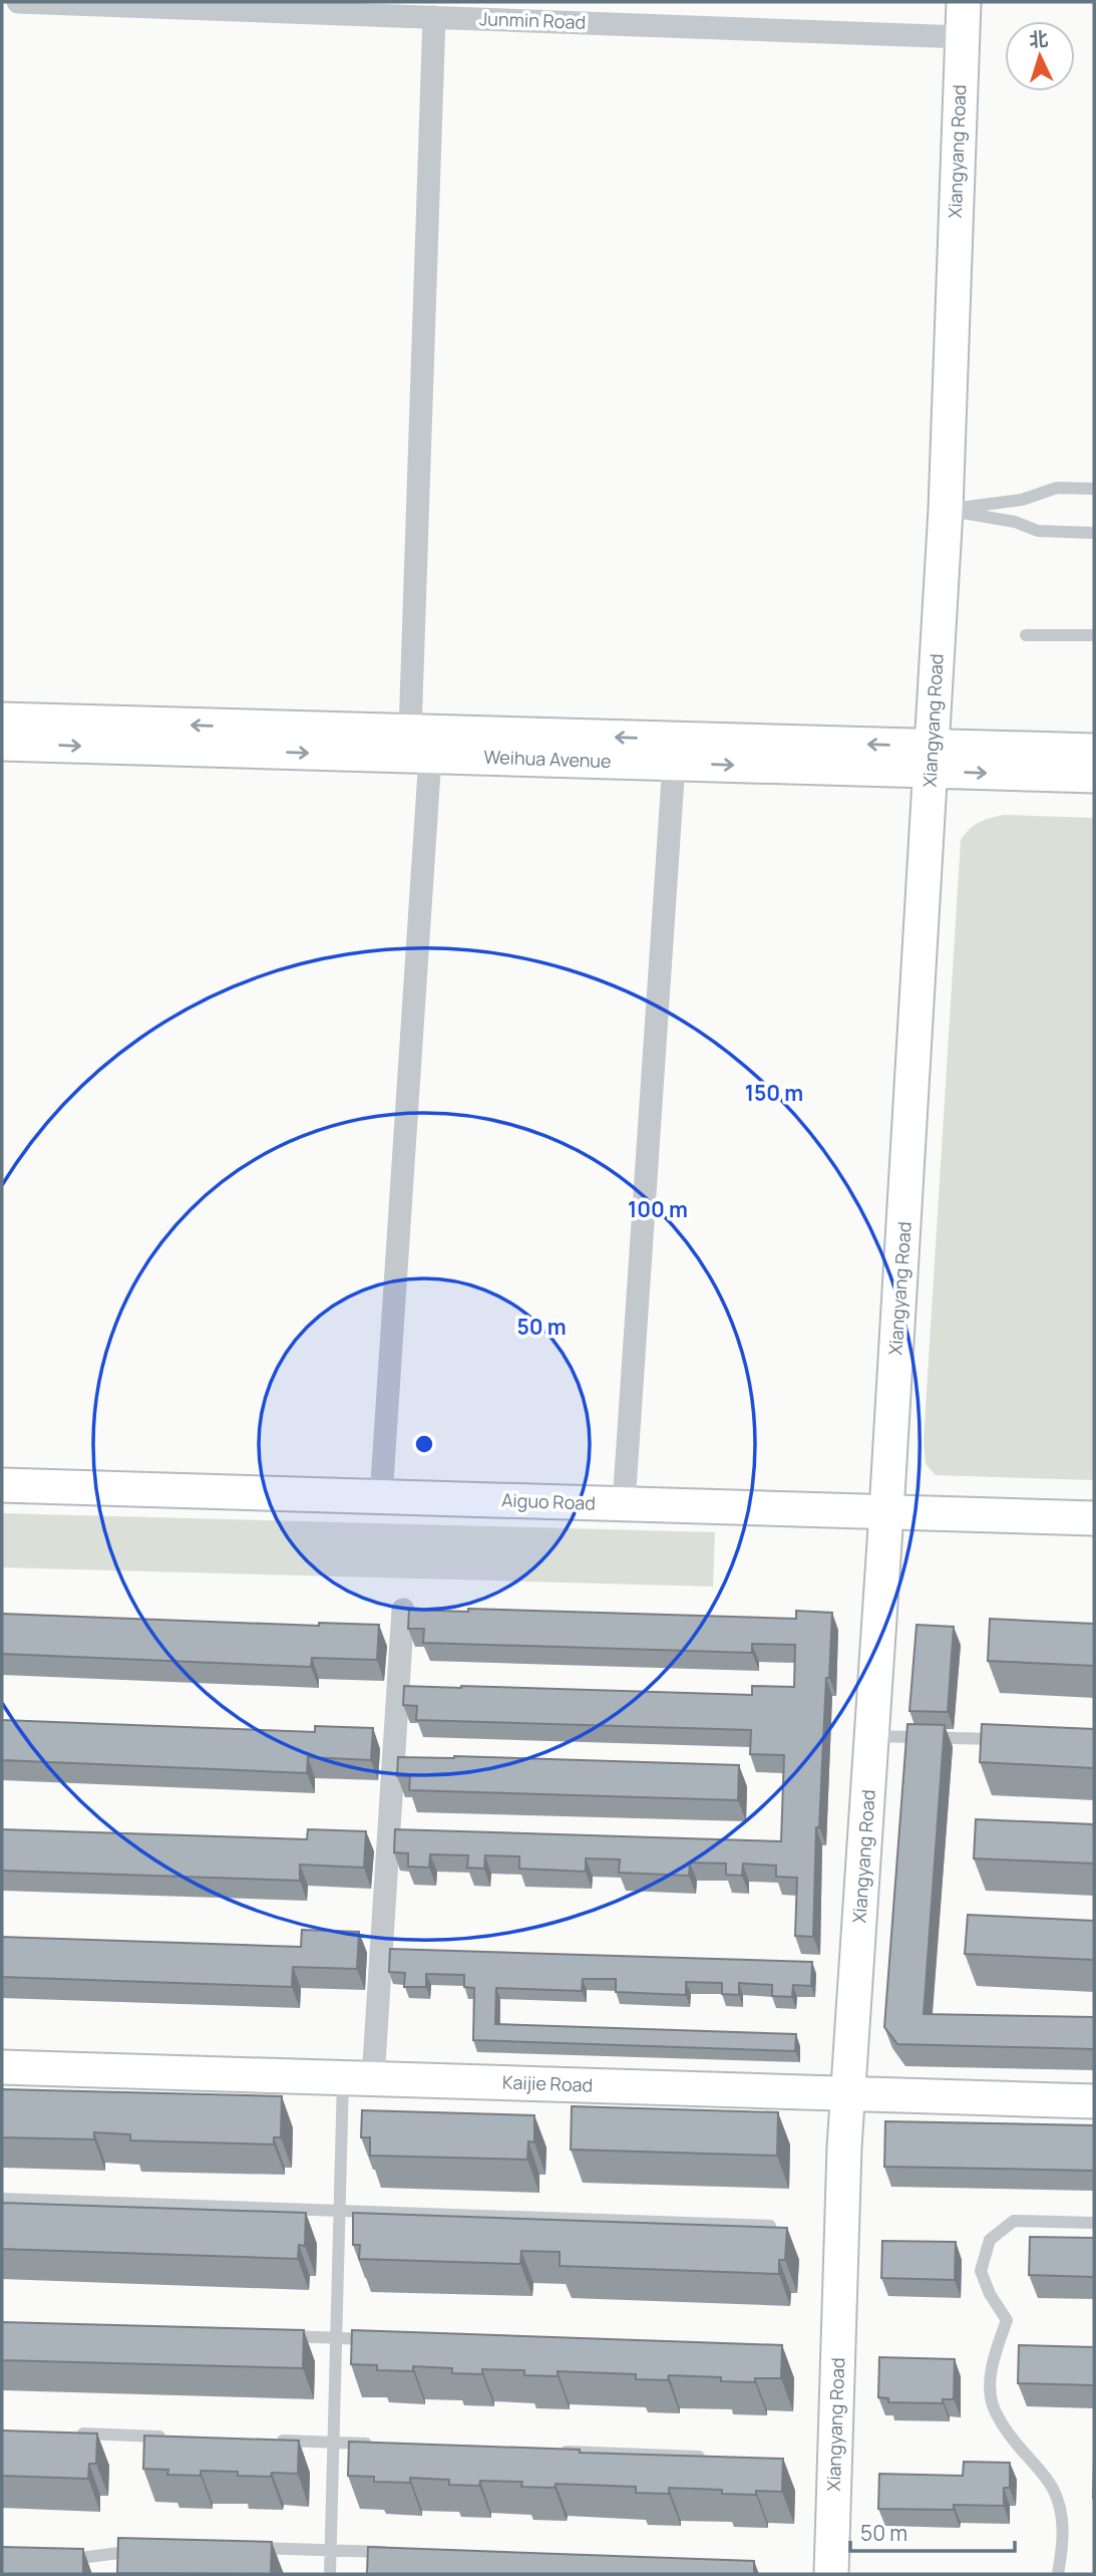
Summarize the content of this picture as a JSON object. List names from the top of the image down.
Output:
{
  "streets": {
    "street": [
      "Junmin Road",
      "Xiangyang Road",
      "Weihua Avenue",
      "Aiguo Road",
      "Kaijie Road"
    ]
  },
  "crossings": [
    ["Junmin Road", "Xiangyang Road"],
    ["Xiangyang Road", "Weihua Avenue"],
    ["Xiangyang Road", "Aiguo Road"],
    ["Xiangyang Road", "Kaijie Road"]
  ],
  "scale_bar": "50 m",
  "north": "top",
  "rings": ["150 m", "100 m", "50 m"]
}
